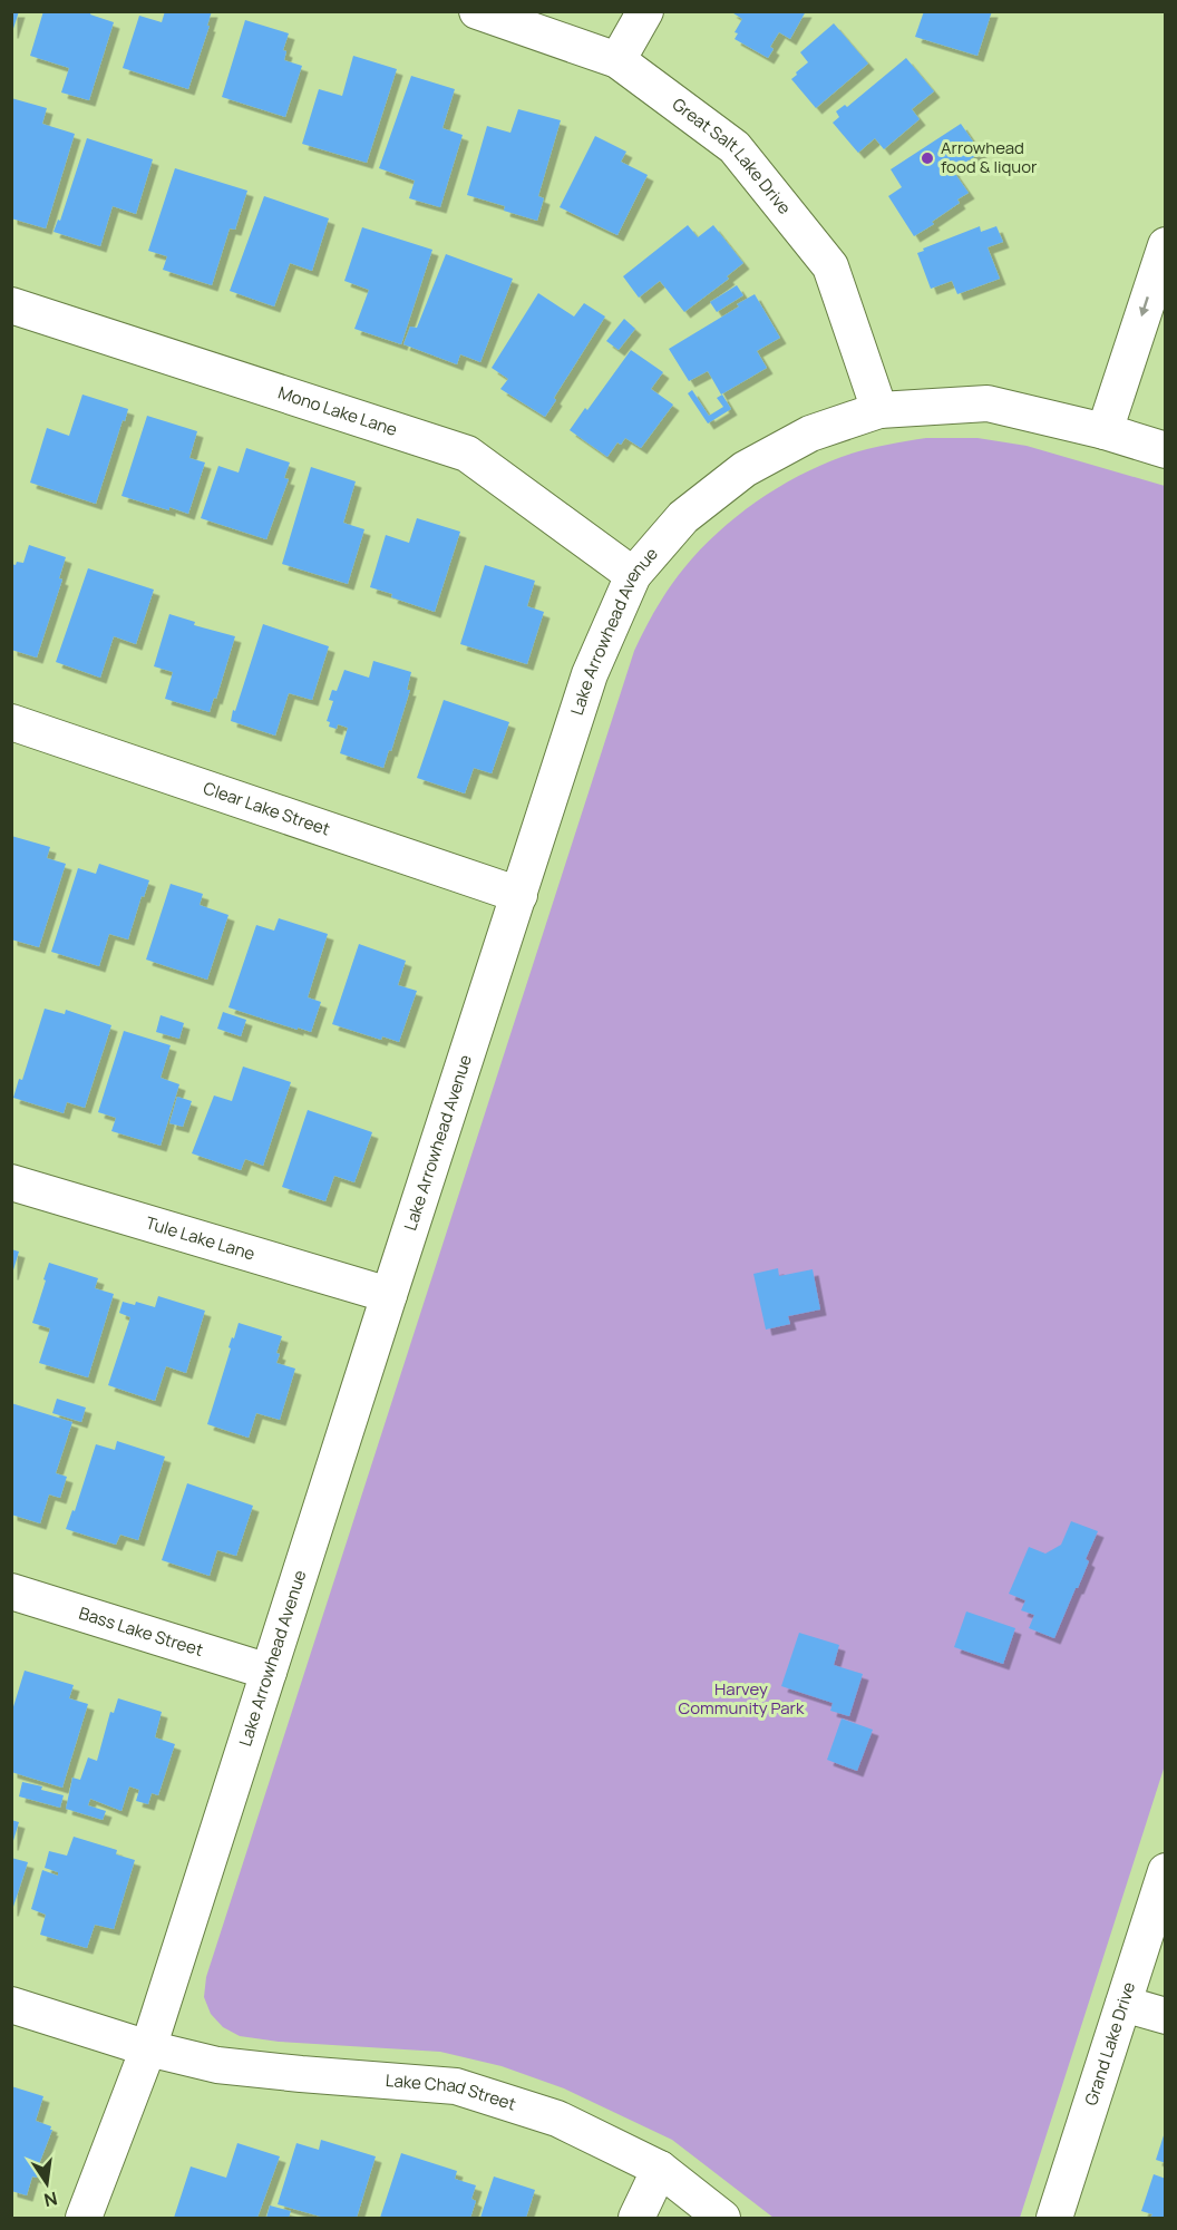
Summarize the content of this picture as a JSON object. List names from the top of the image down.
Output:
{
  "streets": {
    "street": [
      "Great Salt Lake Drive",
      "Mono Lake Lane",
      "Lake Arrowhead Avenue",
      "Clear Lake Street",
      "Tule Lake Lane",
      "Bass Lake Street",
      "Grand Lake Drive",
      "Lake Chad Street"
    ]
  },
  "crossings": [
    ["Great Salt Lake Drive", "Lake Arrowhead Avenue"],
    ["Mono Lake Lane", "Lake Arrowhead Avenue"],
    ["Lake Arrowhead Avenue", "Clear Lake Street"],
    ["Lake Arrowhead Avenue", "Tule Lake Lane"],
    ["Lake Arrowhead Avenue", "Bass Lake Street"],
    ["Lake Arrowhead Avenue", "Lake Chad Street"]
  ],
  "parks": ["Harvey Community Park"],
  "places": ["Arrowhead food & liquor"],
  "north": "bottom"
}
